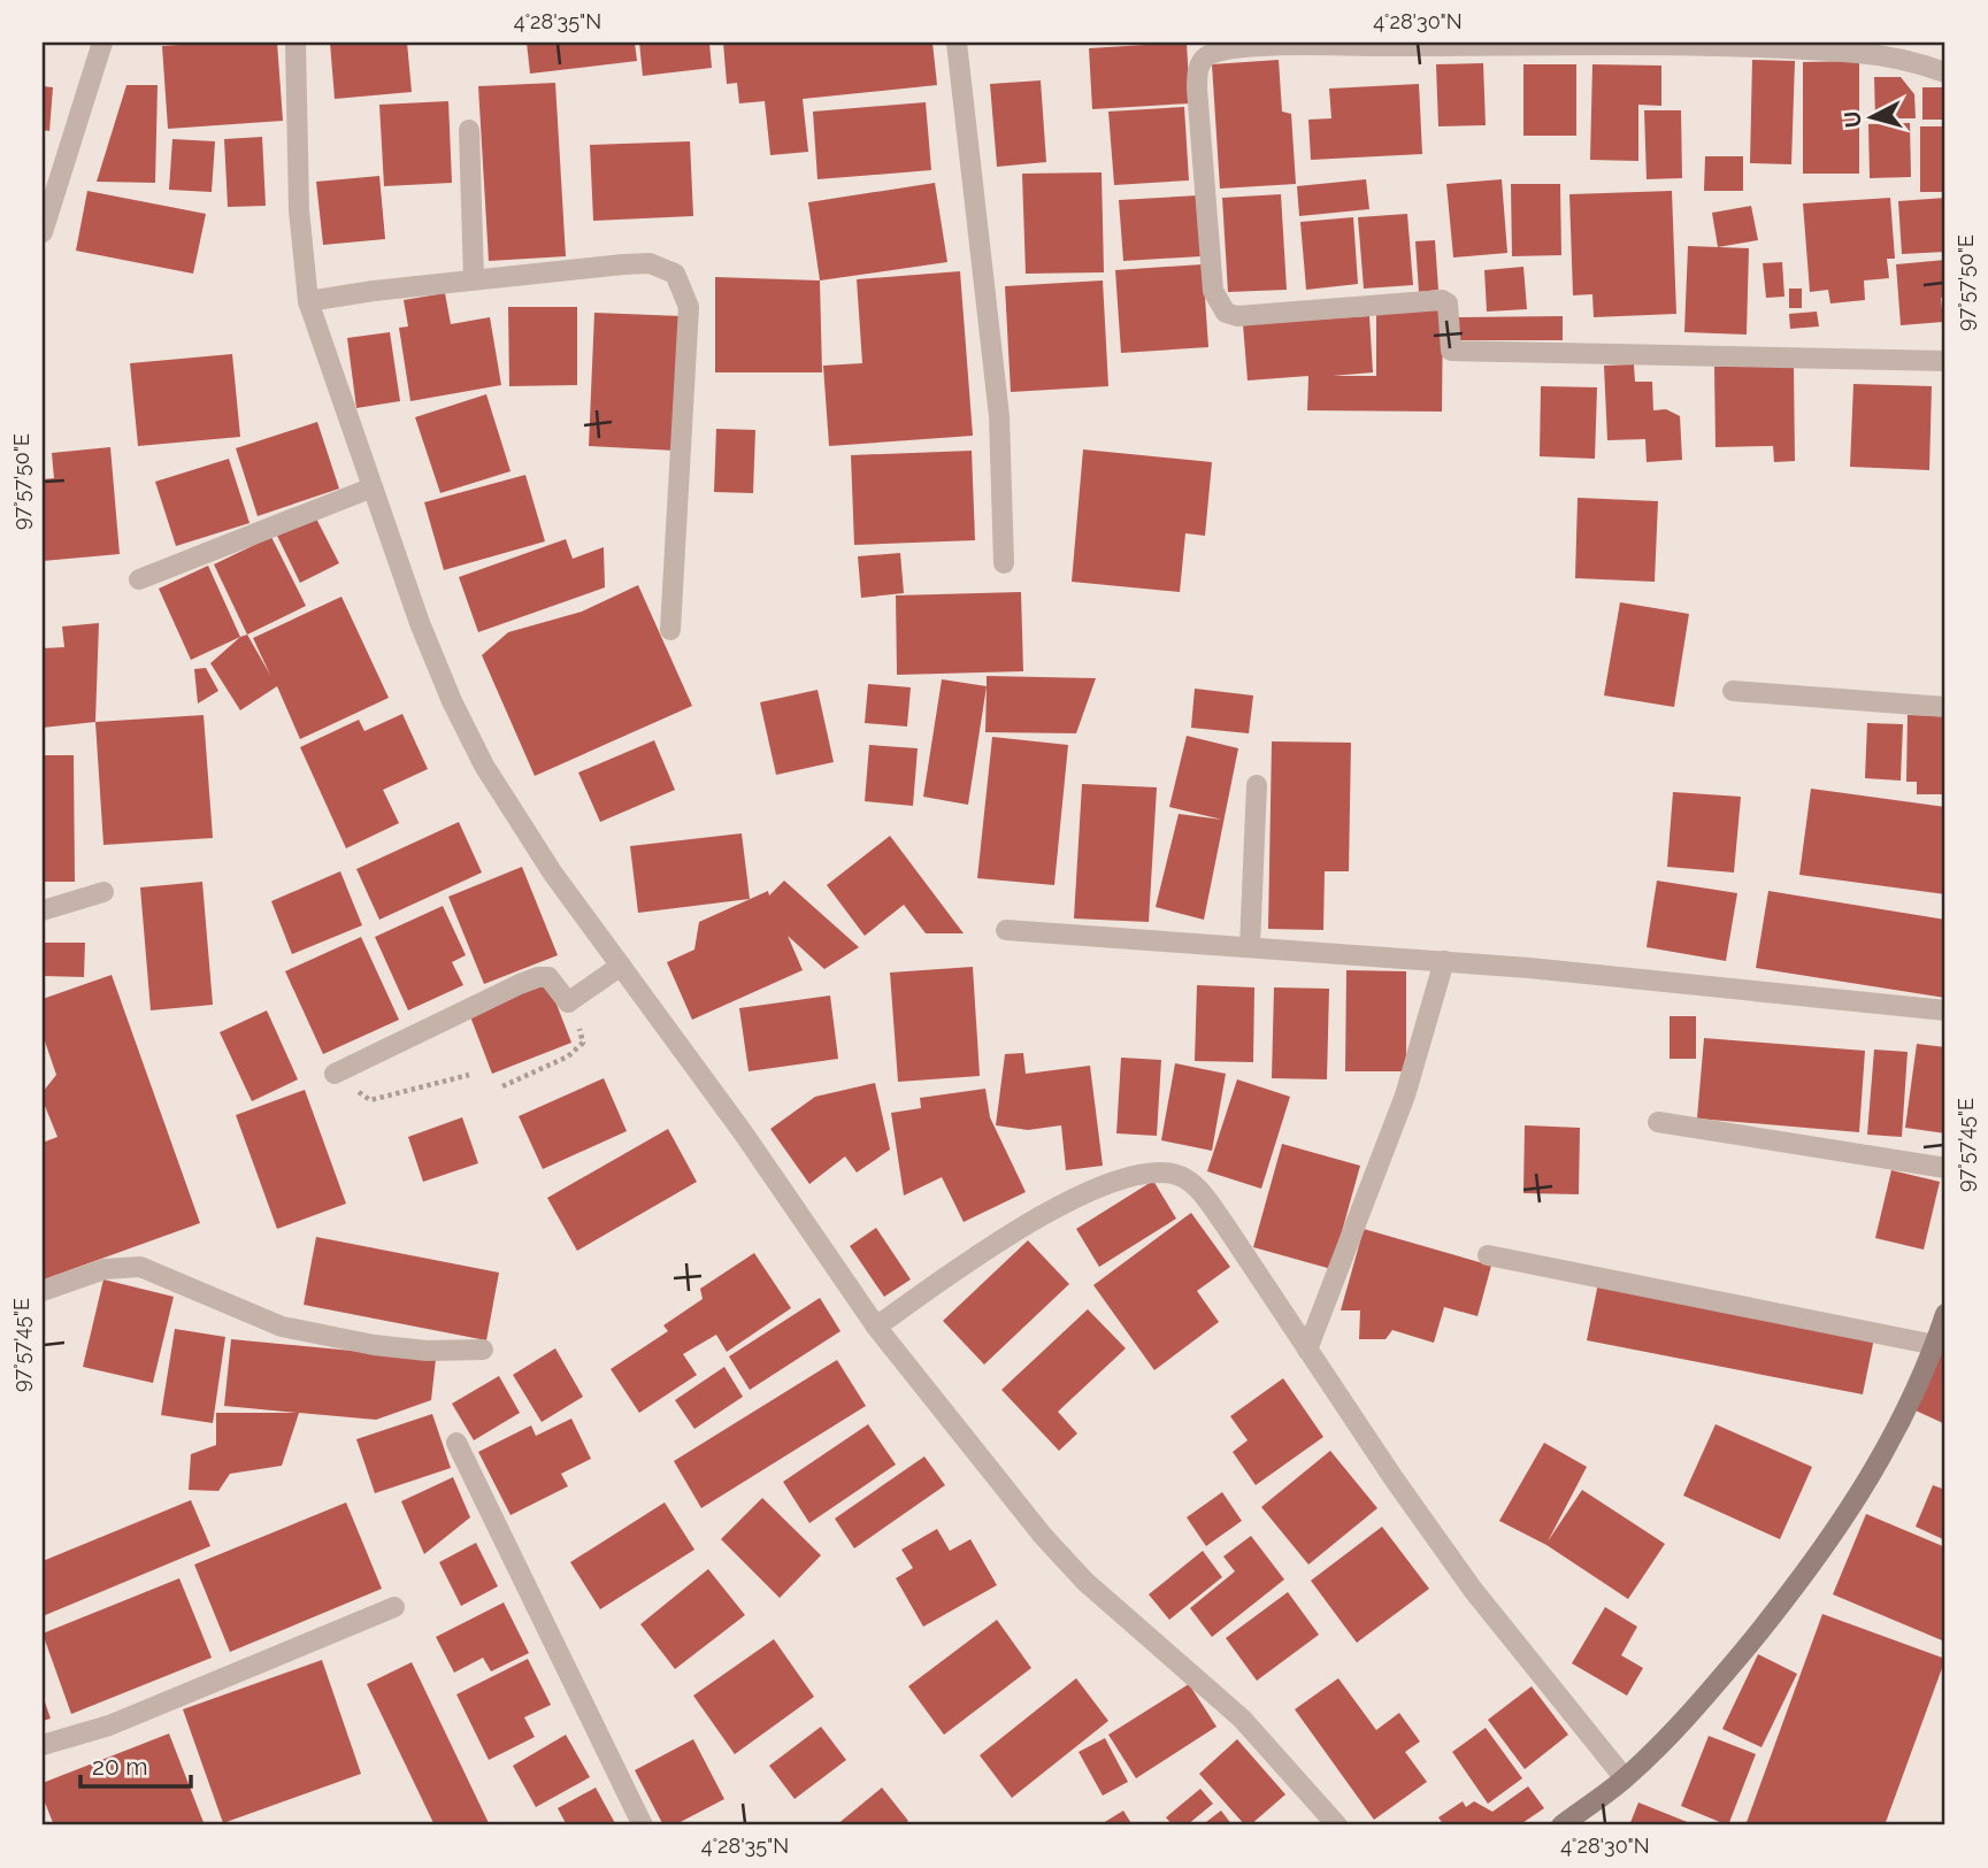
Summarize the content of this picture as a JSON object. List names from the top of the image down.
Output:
{
  "scale_bar": "20 m",
  "north": "left",
  "coordinates": [
    "4°28'35\"N",
    "4°28'30\"N",
    "97°57'50\"E",
    "97°57'45\"E"
  ]
}
